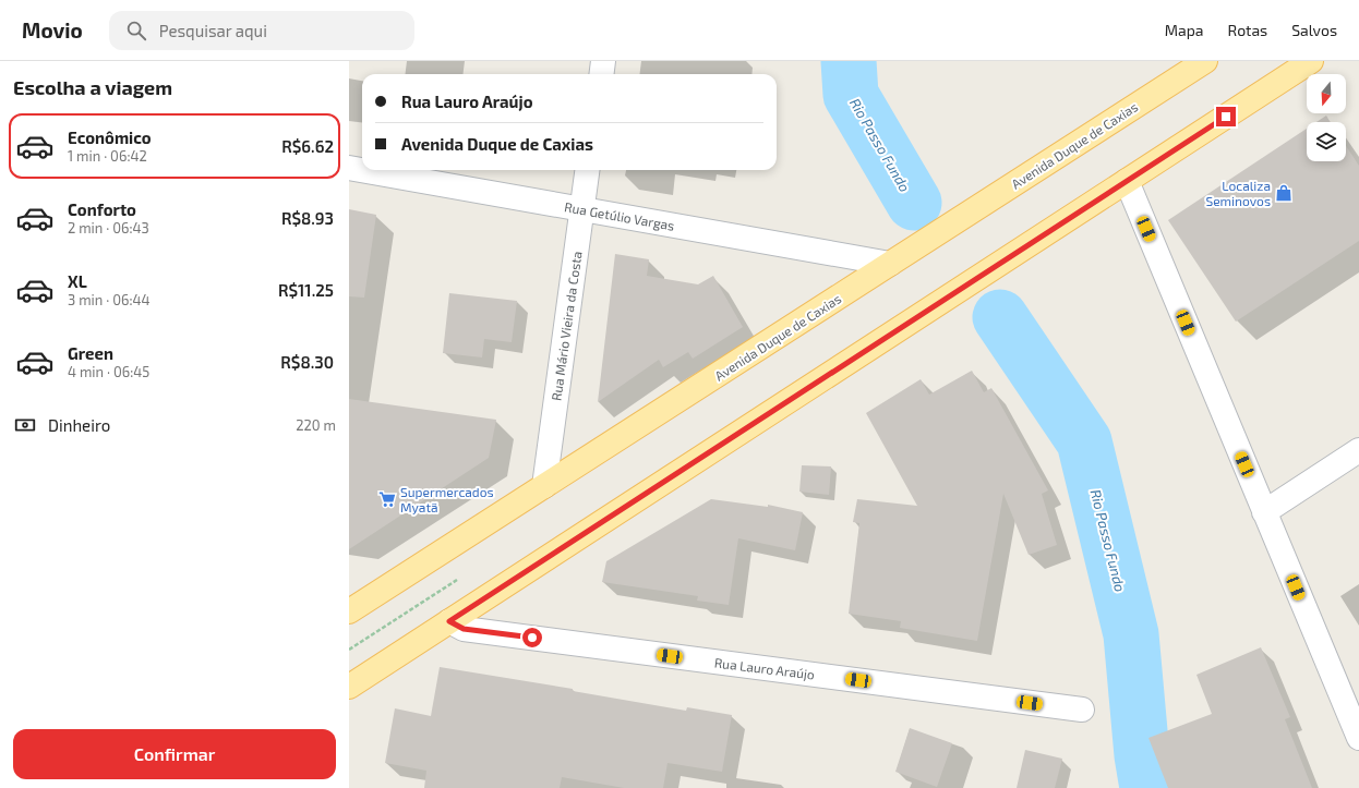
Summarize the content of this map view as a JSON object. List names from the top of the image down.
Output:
{
  "streets": {
    "main road": ["Avenida Duque de Caxias"],
    "street": ["Rua Getúlio Vargas", "Rua Mário Vieira da Costa", "Rua Lauro Araújo"]
  },
  "crossings": [
    ["Avenida Duque de Caxias", "Rua Getúlio Vargas"],
    ["Avenida Duque de Caxias", "Rua Mário Vieira da Costa"],
    ["Rua Getúlio Vargas", "Rua Mário Vieira da Costa"]
  ],
  "water": ["Rio Passo Fundo"],
  "places": {
    "shop": ["Localiza Seminovos"],
    "supermarket": ["Supermercados Myatã"]
  },
  "north": "bottom",
  "page": {
    "header": "Movio",
    "search": "Pesquisar aqui",
    "nav": ["Mapa", "Rotas", "Salvos"],
    "heading": "Escolha a viagem",
    "banner": ["Rua Lauro Araújo", "Avenida Duque de Caxias"],
    "list": [
      {
        "name": "Econômico",
        "note": "1 min · 06:42",
        "value": "R$6.62"
      },
      {
        "name": "Conforto",
        "note": "2 min · 06:43",
        "value": "R$8.93"
      },
      {
        "name": "XL",
        "note": "3 min · 06:44",
        "value": "R$11.25"
      },
      {
        "name": "Green",
        "note": "4 min · 06:45",
        "value": "R$8.30"
      }
    ],
    "pay": ["Dinheiro", "220 m"],
    "buttons": "Confirmar"
  }
}
